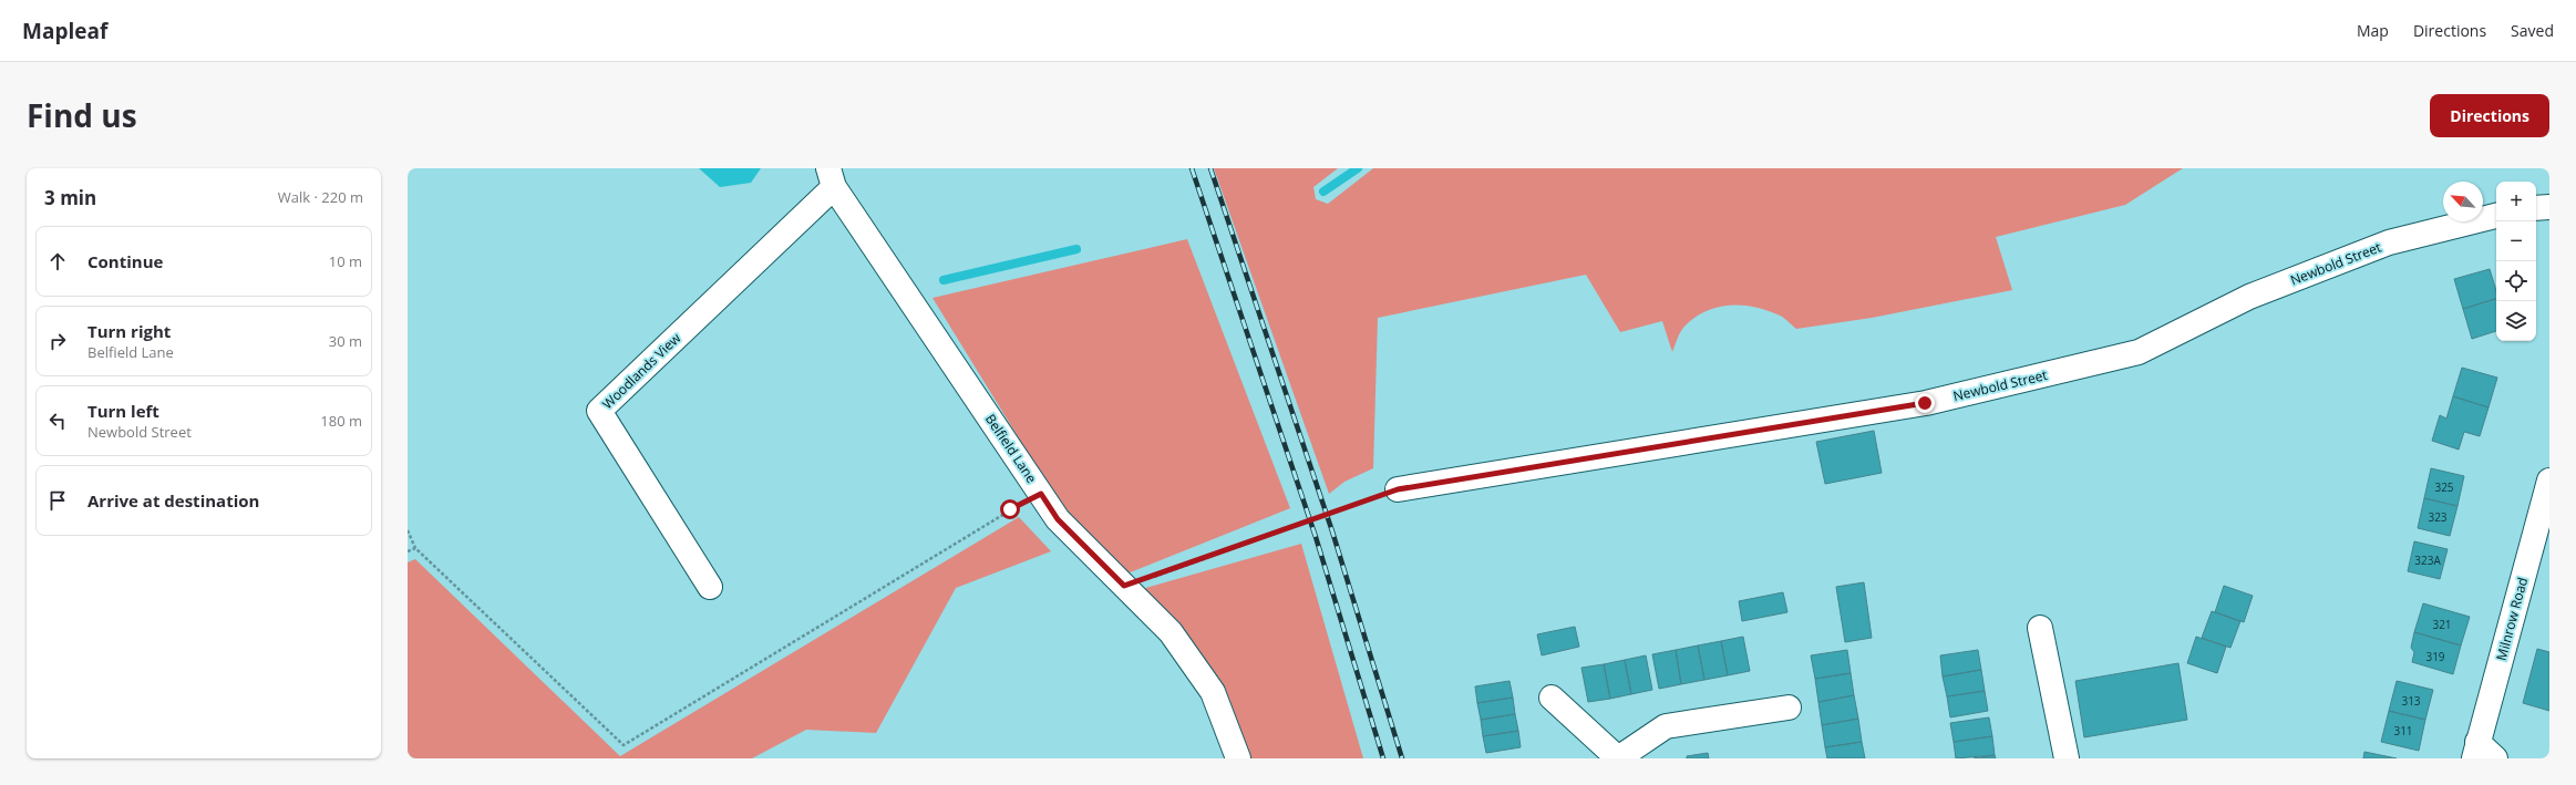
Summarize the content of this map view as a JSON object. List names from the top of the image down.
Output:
{
  "streets": {
    "street": [
      "Newbold Street",
      "Woodlands View",
      "Belfield Lane",
      "Milnrow Road"
    ]
  },
  "crossings": [
    ["Woodlands View", "Belfield Lane"]
  ],
  "house_numbers": [
    "325",
    "323",
    "323A",
    "321",
    "319",
    "313",
    "311"
  ],
  "north": "top left",
  "page": {
    "header": "Mapleaf",
    "nav": ["Map", "Directions", "Saved"],
    "title": "Find us",
    "buttons": "Directions",
    "heading": ["3 min", "Walk · 220 m"],
    "map_buttons": ["+", "−"],
    "list": [
      ["Continue", "10 m"],
      ["Turn right", "Belfield Lane", "30 m"],
      ["Turn left", "Newbold Street", "180 m"],
      "Arrive at destination"
    ]
  }
}
